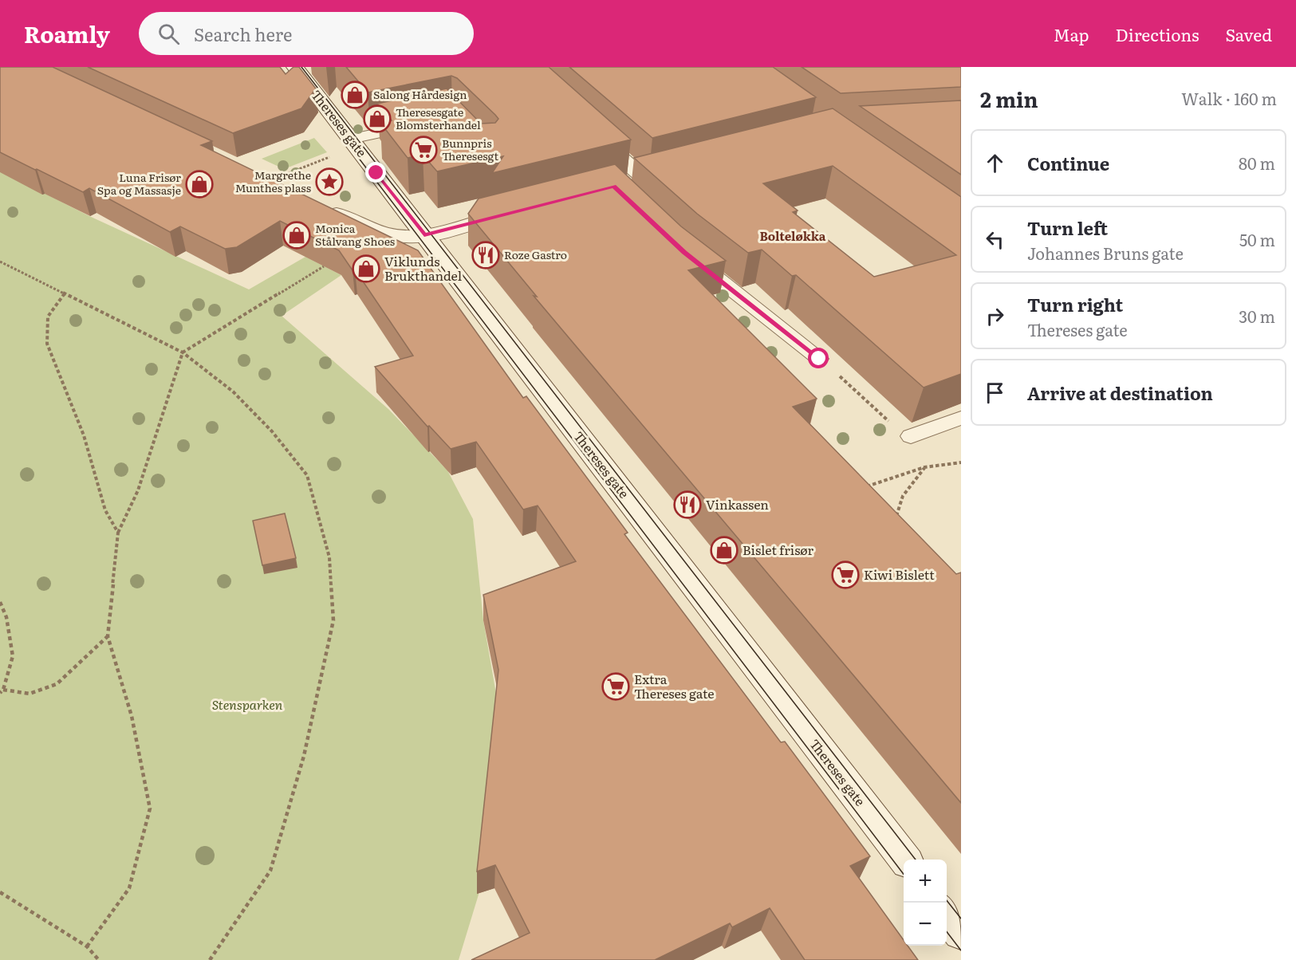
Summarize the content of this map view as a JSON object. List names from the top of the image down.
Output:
{
  "streets": {
    "main road": ["Thereses gate"]
  },
  "districts": ["Bolteløkka"],
  "parks": ["Stensparken"],
  "places": {
    "shop": [
      "Salong Hårdesign",
      "Theresesgate Blomsterhandel",
      "Luna Frisør Spa og Massasje",
      "Monica Stålvang Shoes",
      "Viklunds Brukthandel",
      "Bislet frisør"
    ],
    "supermarket": ["Bunnpris Theresesgt", "Kiwi Bislett", "Extra Thereses gate"],
    "place": ["Margrethe Munthes plass"],
    "restaurant": ["Roze Gastro", "Vinkassen"]
  },
  "page": {
    "header": "Roamly",
    "search": "Search here",
    "nav": ["Map", "Directions", "Saved"],
    "heading": ["2 min", "Walk · 160 m"],
    "list": [
      ["Continue", "80 m"],
      ["Turn left", "Johannes Bruns gate", "50 m"],
      ["Turn right", "Thereses gate", "30 m"],
      "Arrive at destination"
    ],
    "map_buttons": ["+", "−"]
  }
}
